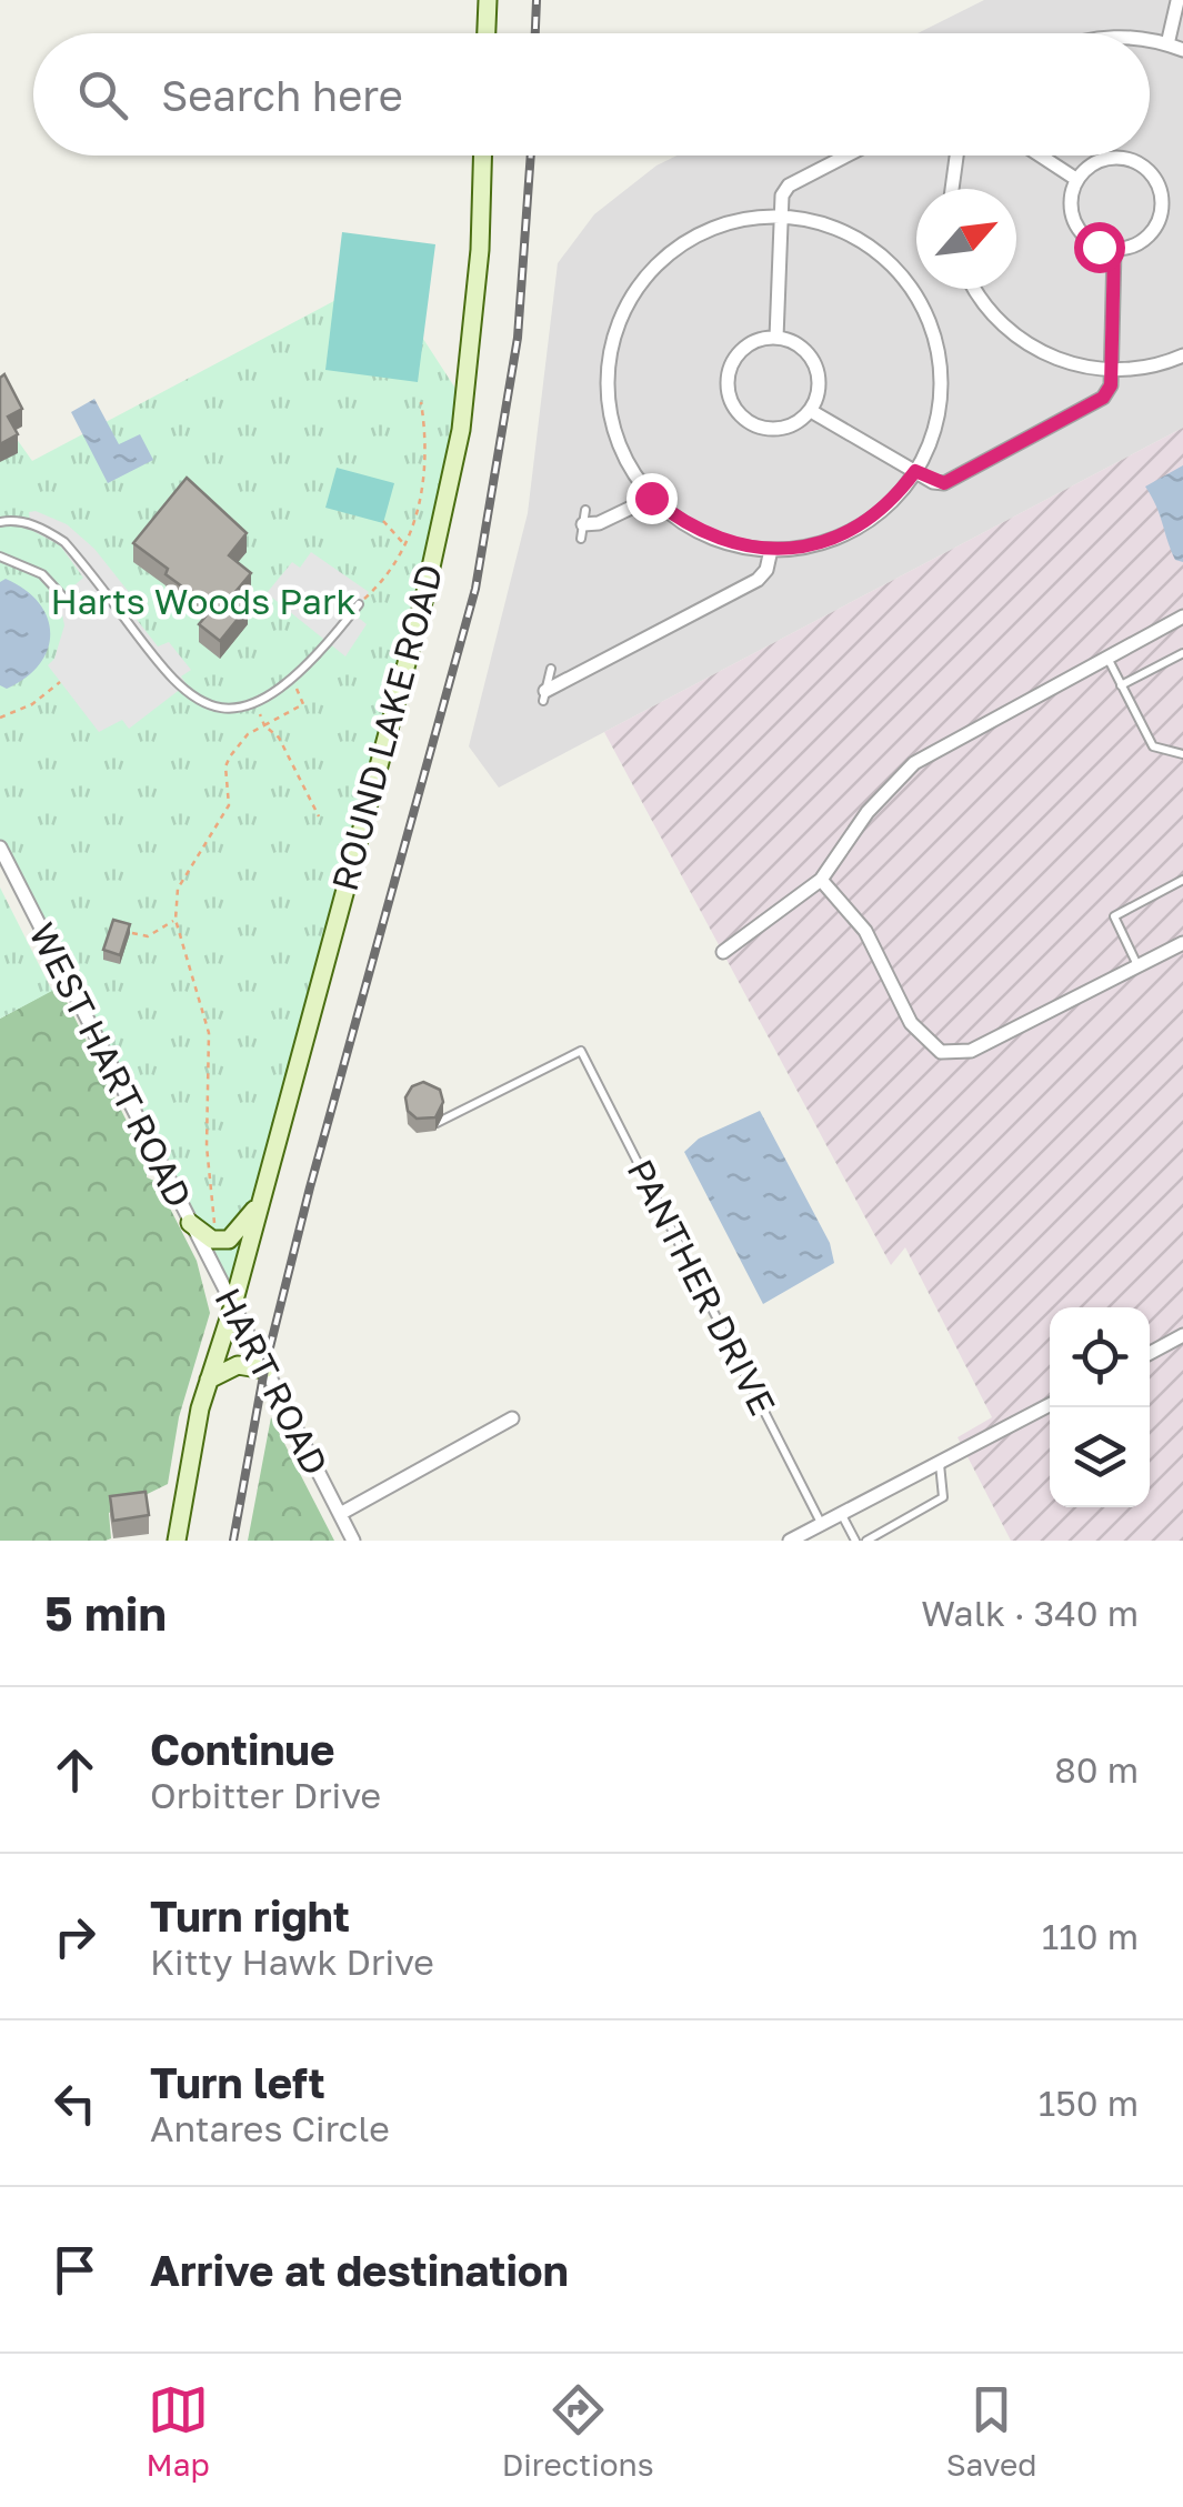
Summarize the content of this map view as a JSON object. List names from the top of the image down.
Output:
{
  "streets": {
    "main road": ["ROUND LAKE ROAD"],
    "street": ["WEST HART ROAD", "HART ROAD"],
    "lane": ["PANTHER DRIVE"]
  },
  "crossings": [
    ["ROUND LAKE ROAD", "HART ROAD"],
    ["WEST HART ROAD", "HART ROAD"]
  ],
  "parks": ["Harts Woods Park"],
  "north": "top right",
  "page": {
    "search": "Search here",
    "heading": ["5 min", "Walk · 340 m"],
    "list": [
      ["Continue", "Orbitter Drive", "80 m"],
      ["Turn right", "Kitty Hawk Drive", "110 m"],
      ["Turn left", "Antares Circle", "150 m"],
      "Arrive at destination"
    ],
    "nav": ["Map", "Directions", "Saved"]
  }
}
